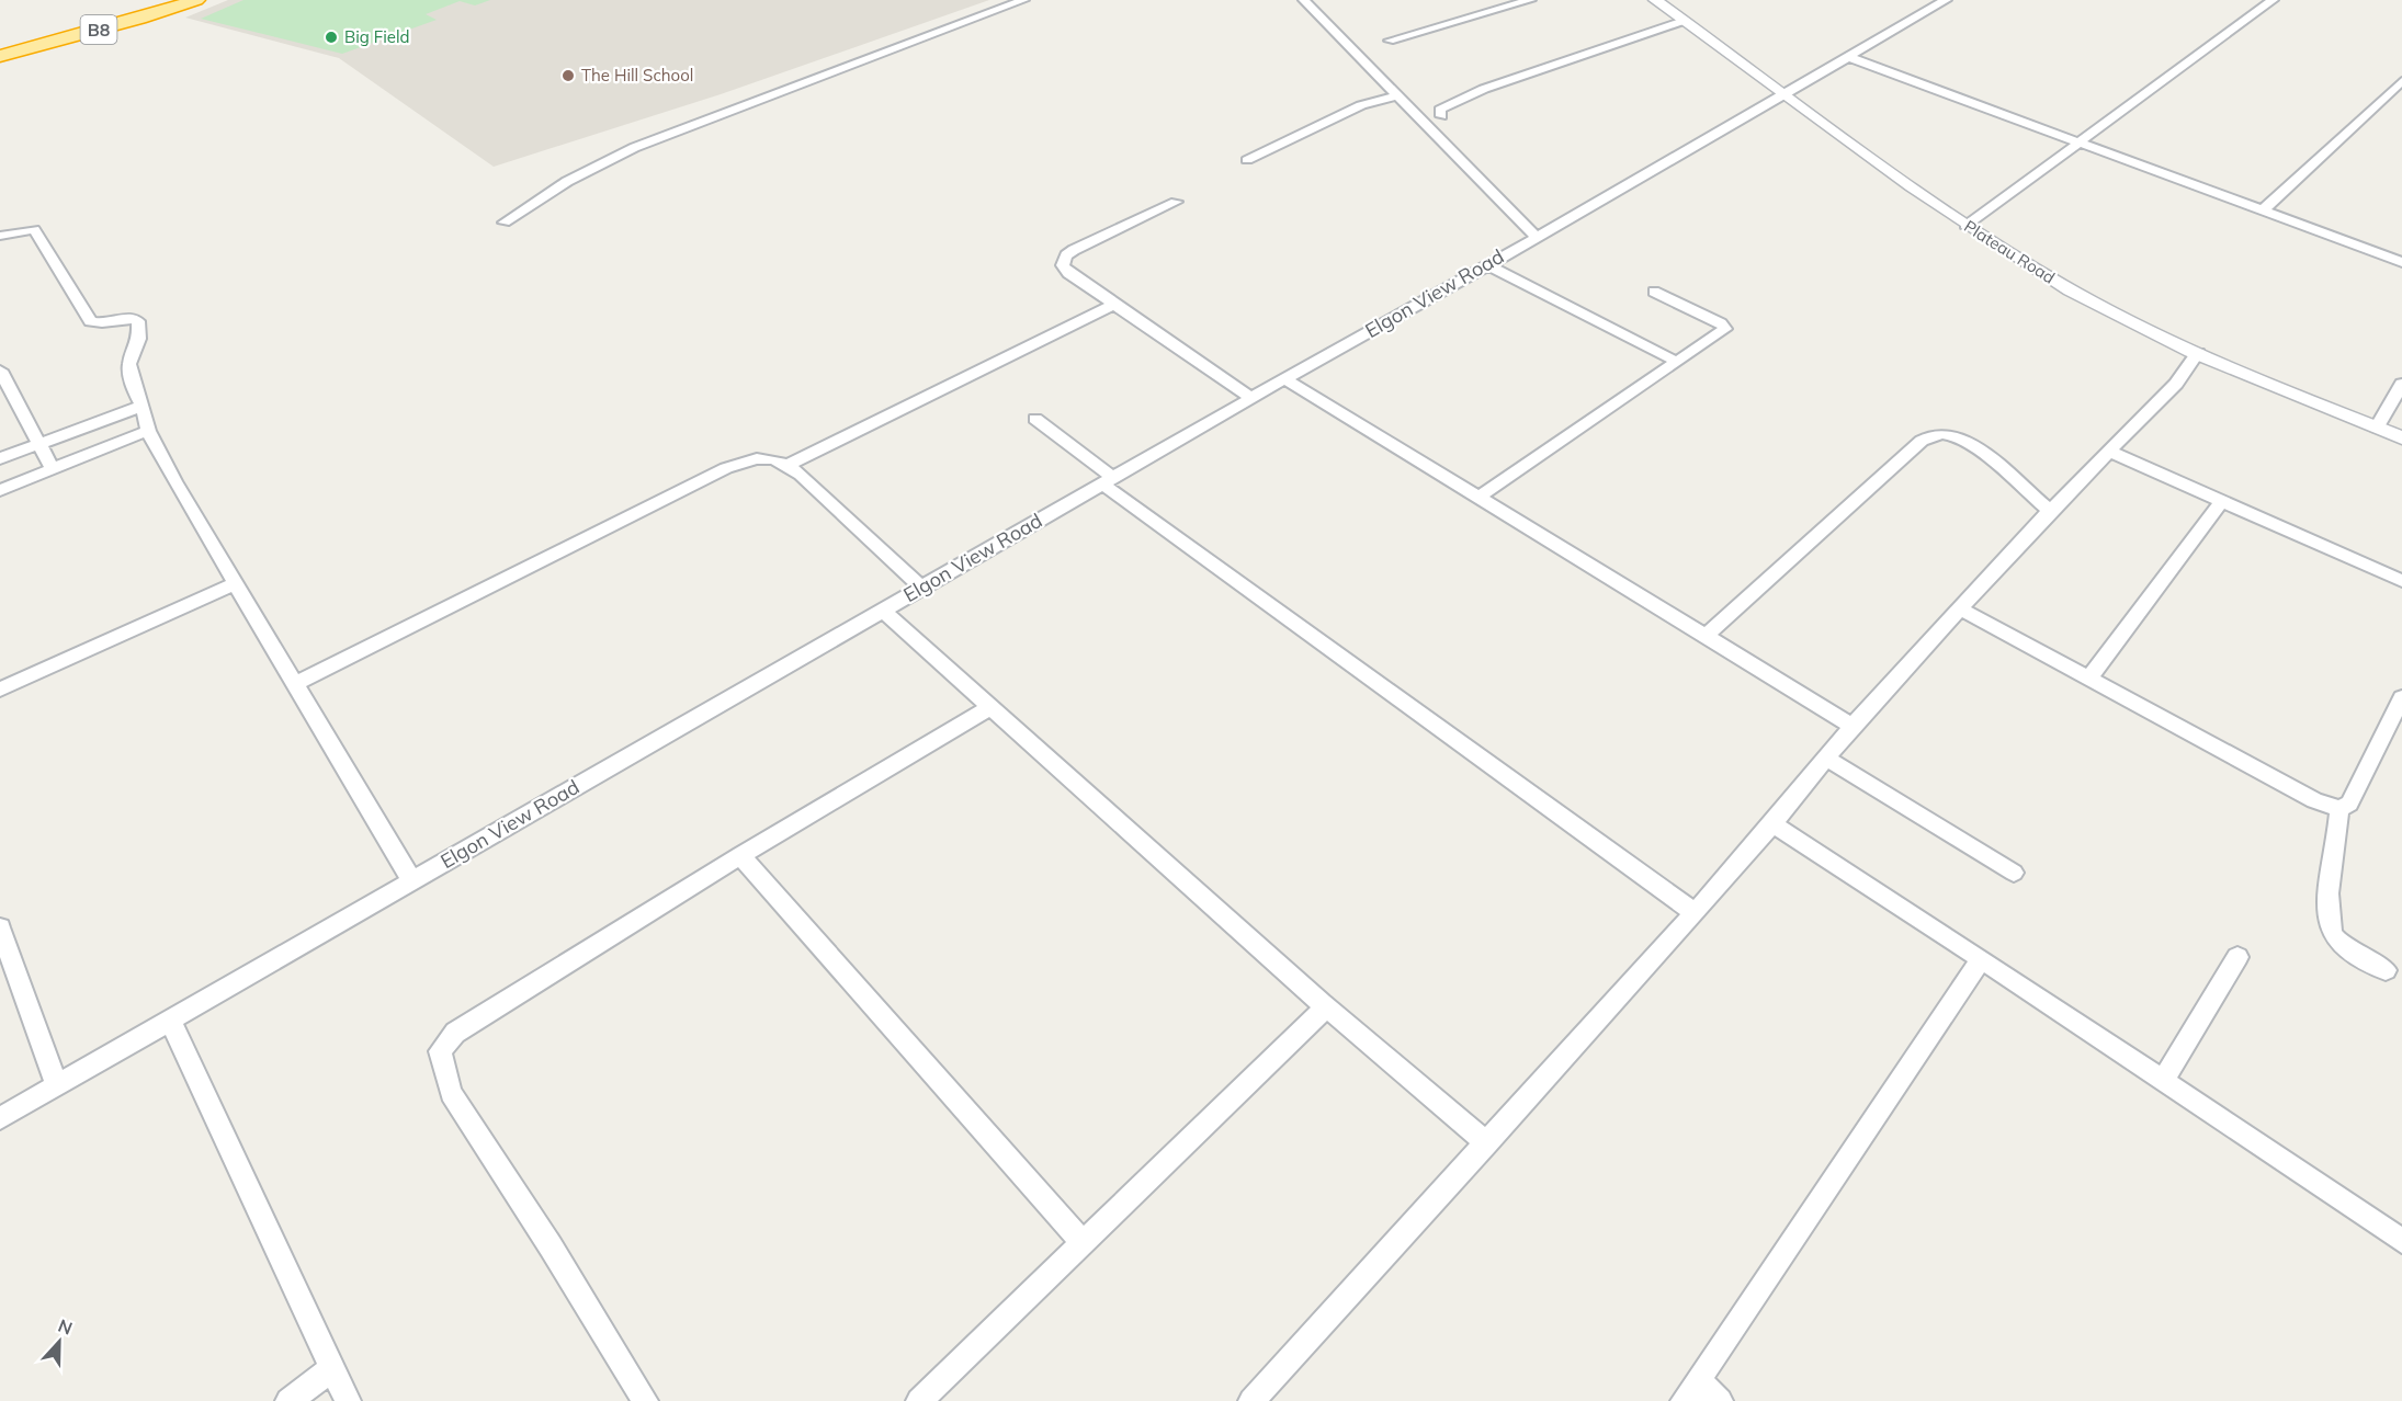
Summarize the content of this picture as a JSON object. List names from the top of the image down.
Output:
{
  "streets": {
    "highway": ["B8"],
    "street": ["Plateau Road", "Elgon View Road"]
  },
  "crossings": [
    ["Plateau Road", "Elgon View Road"]
  ],
  "places": ["Big Field", "The Hill School"],
  "north": "top"
}
